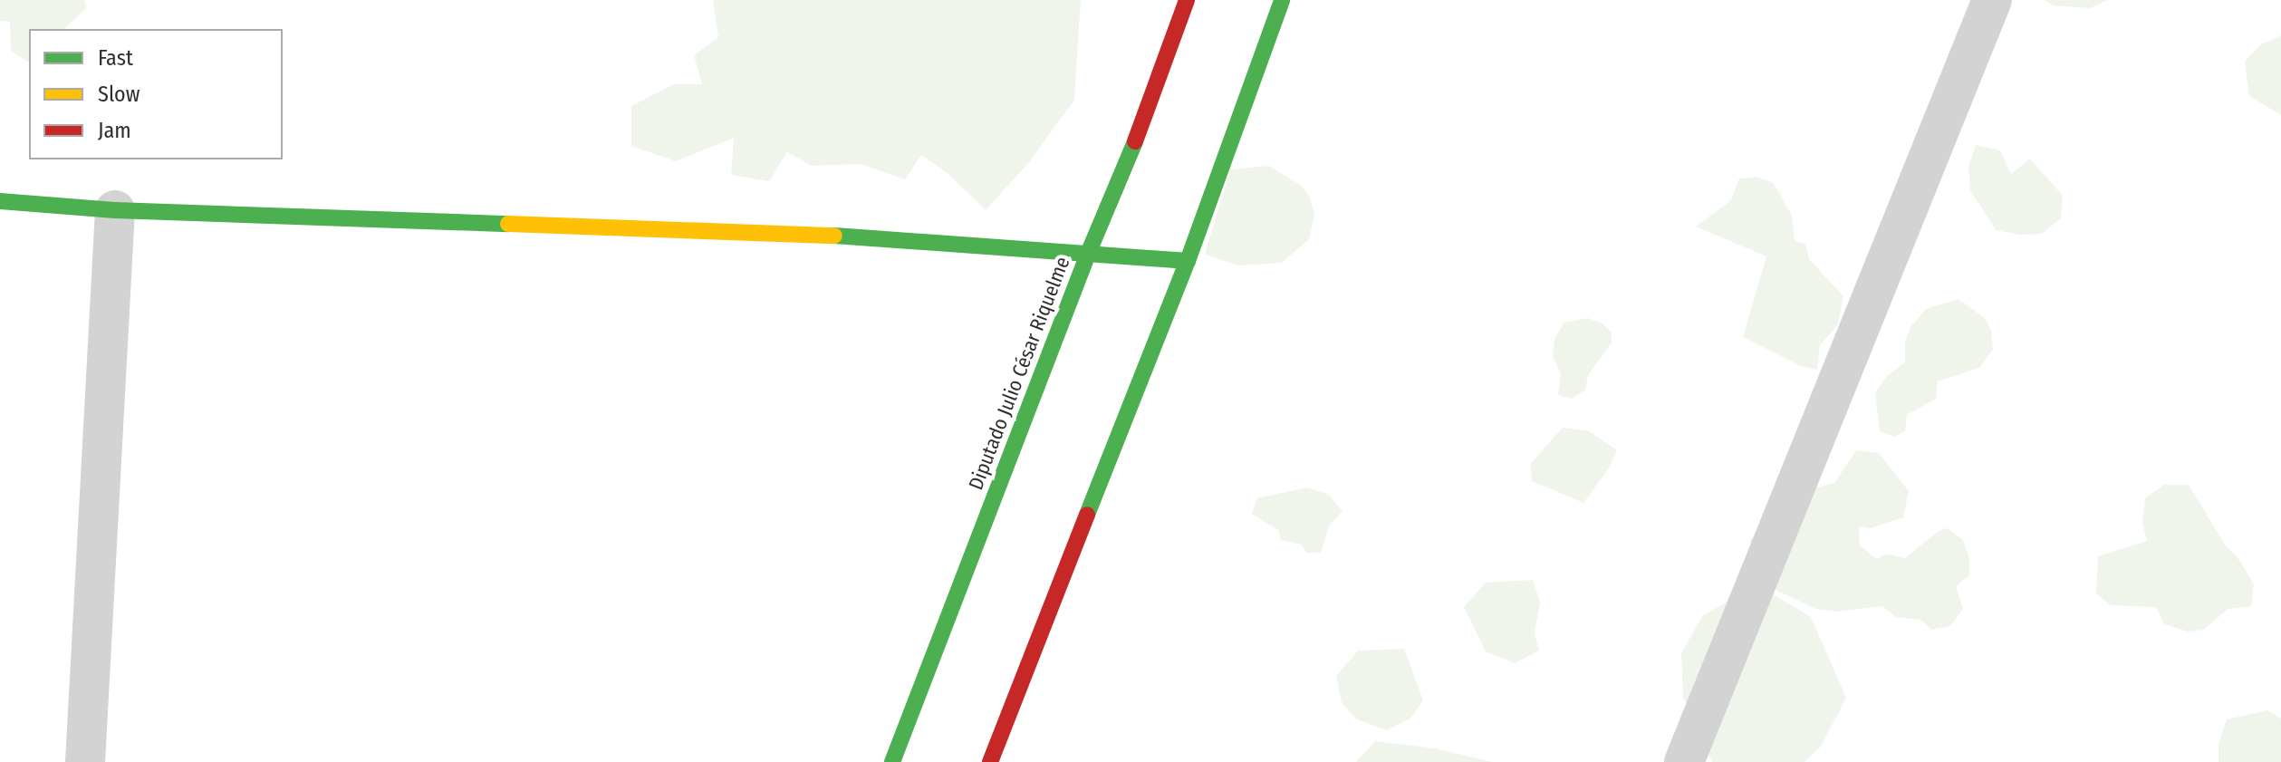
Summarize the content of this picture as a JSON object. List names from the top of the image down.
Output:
{
  "streets": {
    "street": ["Diputado Julio César Riquelme"]
  },
  "legend": ["Fast", "Slow", "Jam"]
}
